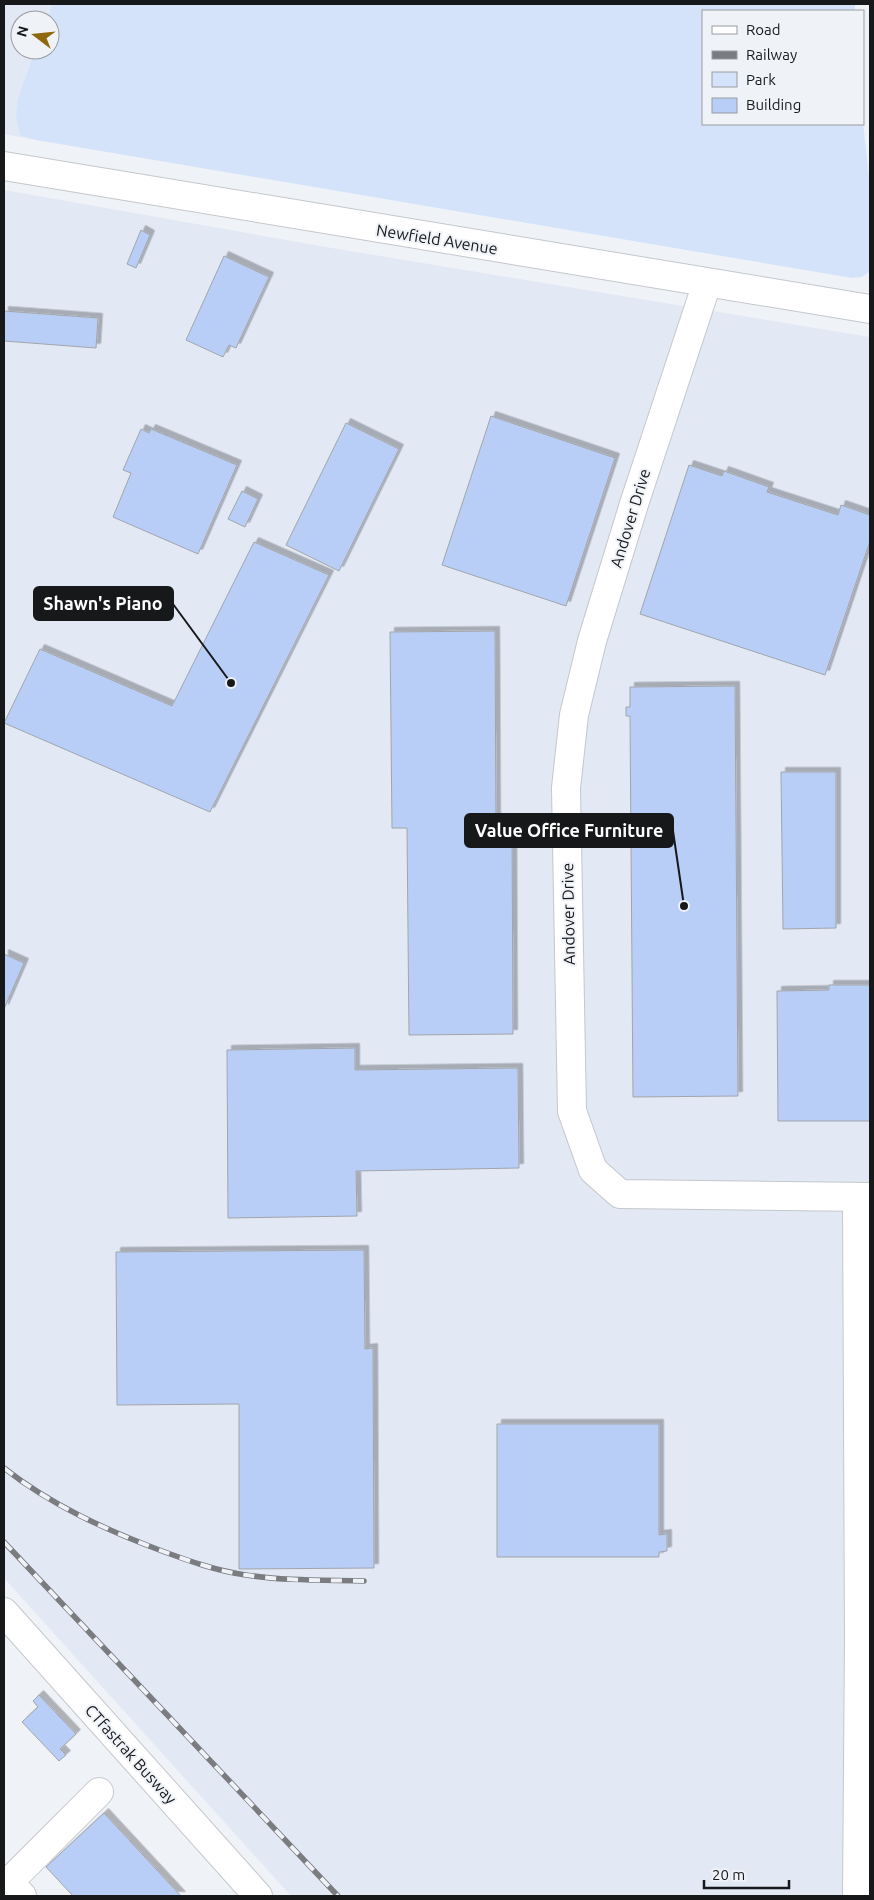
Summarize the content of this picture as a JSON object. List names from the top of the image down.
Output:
{
  "streets": {
    "street": ["Newfield Avenue", "Andover Drive", "CTfastrak Busway"]
  },
  "crossings": [
    ["Newfield Avenue", "Andover Drive"]
  ],
  "places": ["Shawn's Piano", "Value Office Furniture"],
  "legend": [
    "Road",
    "Railway",
    "Park",
    "Building"
  ],
  "scale_bar": "20 m",
  "north": "left"
}
